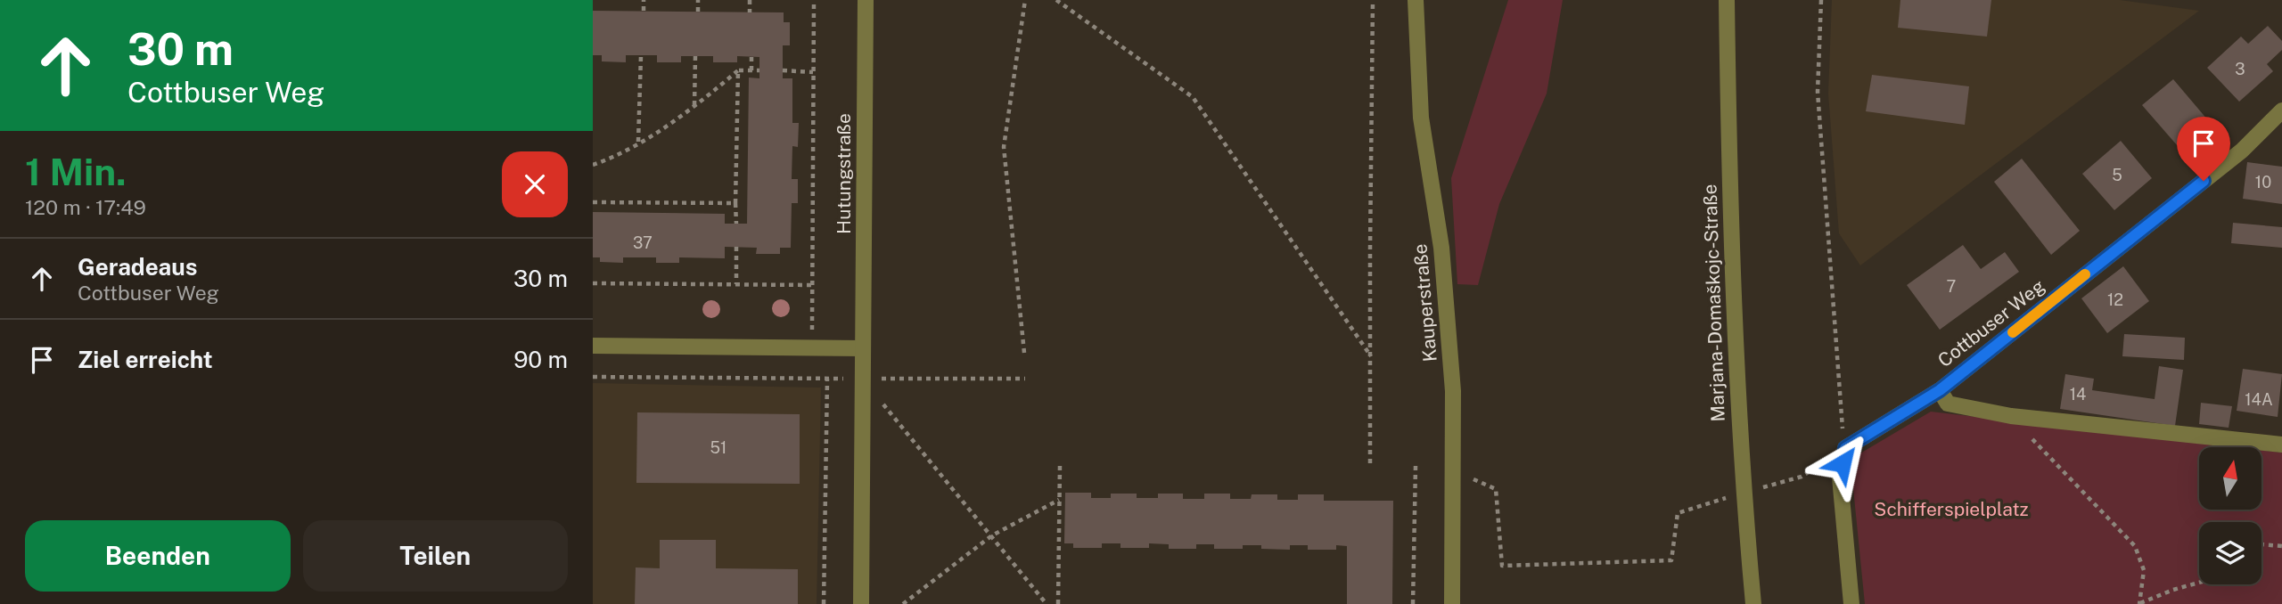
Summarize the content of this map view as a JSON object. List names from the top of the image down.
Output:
{
  "streets": {
    "street": [
      "Hutungstraße",
      "Kauperstraße",
      "Marjana-Domaškojc-Straße",
      "Cottbuser Weg"
    ]
  },
  "parks": ["Schifferspielplatz"],
  "house_numbers": [
    "3",
    "5",
    "10",
    "37",
    "7",
    "12",
    "14",
    "14A",
    "51"
  ],
  "north": "top",
  "page": {
    "turn": ["30 m", "Cottbuser Weg"],
    "heading": ["1 Min.", "120 m · 17:49"],
    "list": [
      {
        "name": "Geradeaus",
        "note": "Cottbuser Weg",
        "value": "30 m"
      },
      {
        "name": "Ziel erreicht",
        "value": "90 m"
      }
    ],
    "buttons": ["Beenden", "Teilen"]
  }
}
